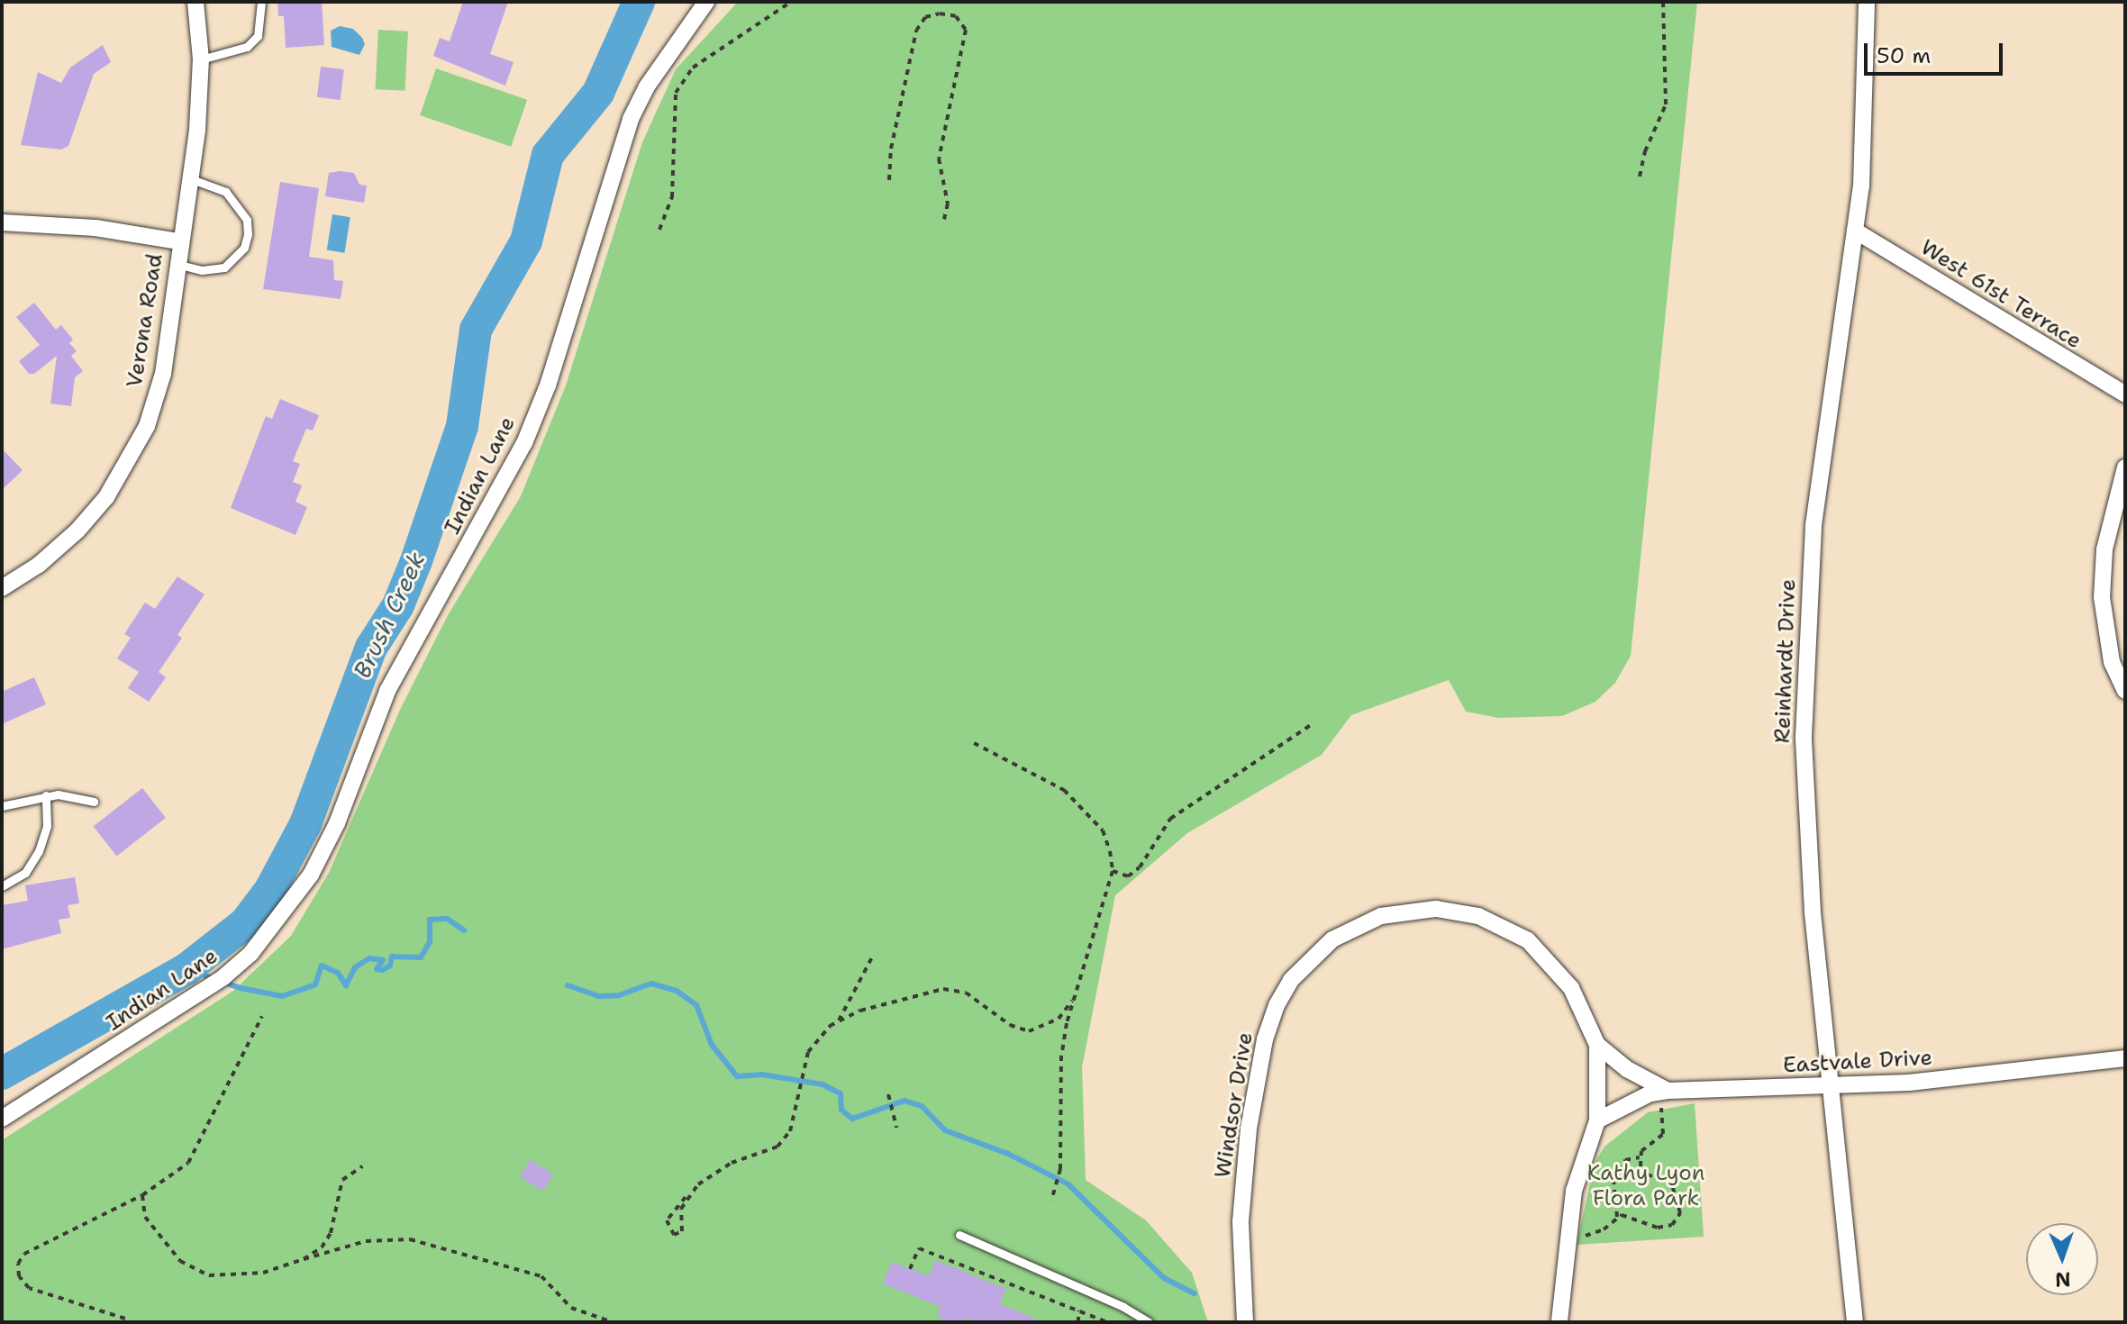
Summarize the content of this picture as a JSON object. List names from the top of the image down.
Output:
{
  "streets": {
    "street": [
      "West 61st Terrace",
      "Verona Road",
      "Indian Lane",
      "Reinhardt Drive",
      "Eastvale Drive",
      "Windsor Drive"
    ]
  },
  "crossings": [
    ["West 61st Terrace", "Reinhardt Drive"],
    ["Reinhardt Drive", "Eastvale Drive"],
    ["Eastvale Drive", "Windsor Drive"]
  ],
  "water": ["Brush Creek"],
  "parks": ["Kathy Lyon Flora Park"],
  "scale_bar": "50 m",
  "north": "bottom"
}
